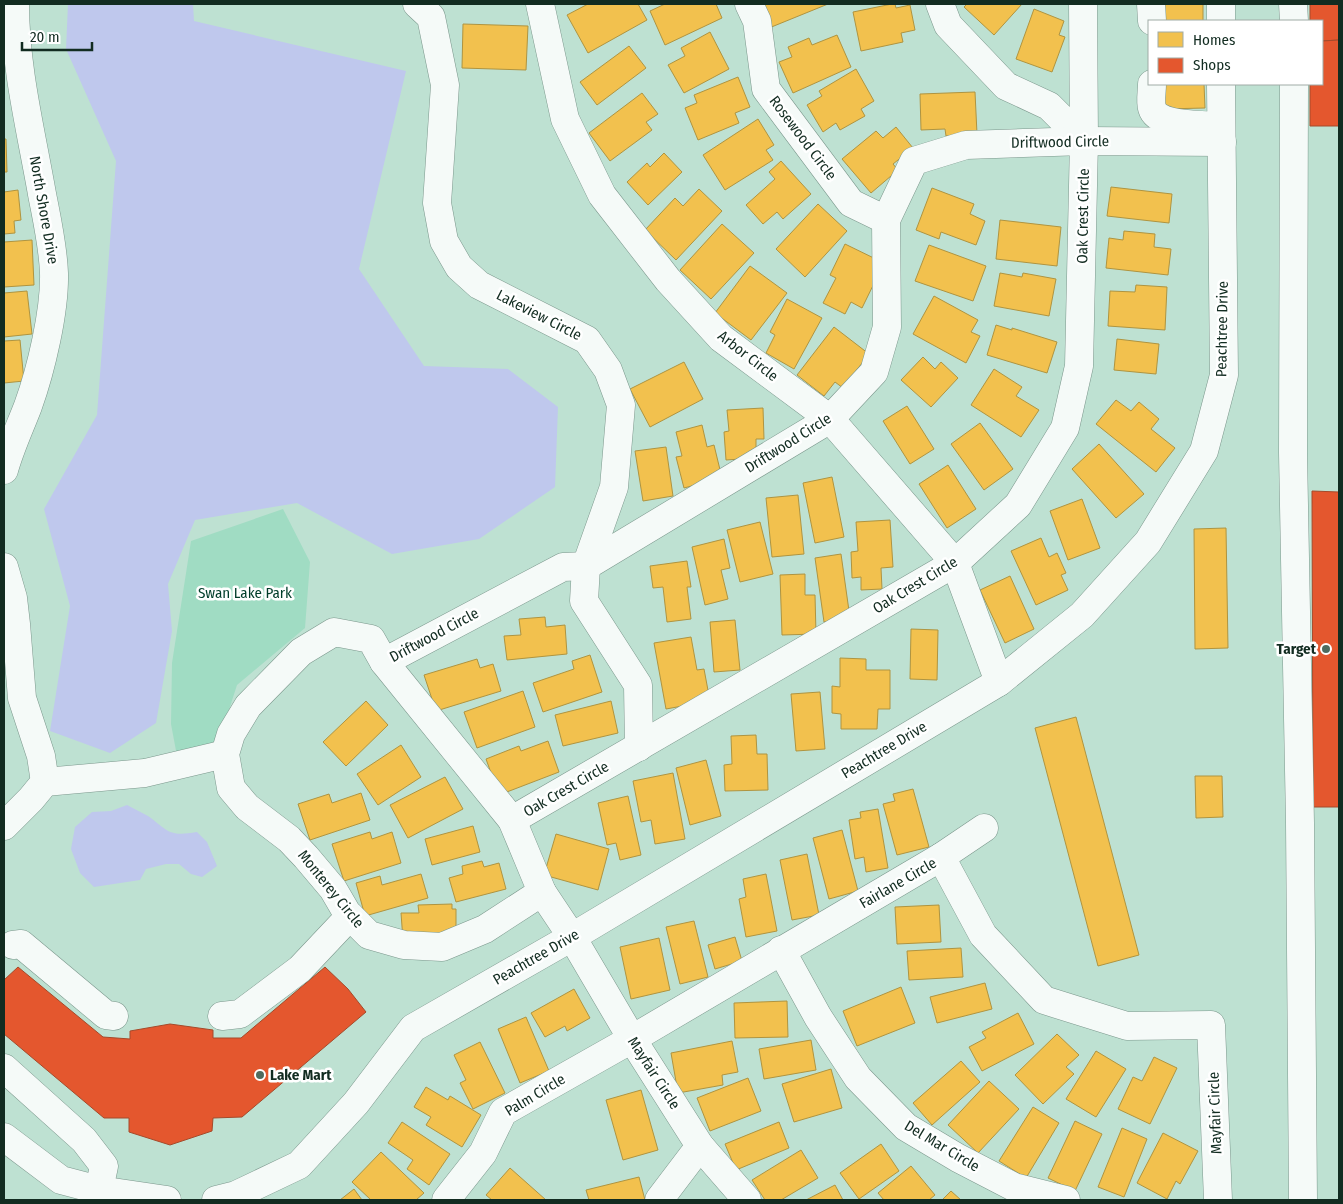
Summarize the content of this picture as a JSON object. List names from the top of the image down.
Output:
{
  "streets": {
    "street": [
      "Rosewood Circle",
      "Driftwood Circle",
      "North Shore Drive",
      "Oak Crest Circle",
      "Lakeview Circle",
      "Peachtree Drive",
      "Arbor Circle",
      "Fairlane Circle",
      "Monterey Circle",
      "Mayfair Circle",
      "Palm Circle",
      "Del Mar Circle"
    ]
  },
  "crossings": [
    ["Rosewood Circle", "Driftwood Circle"],
    ["Driftwood Circle", "Oak Crest Circle"],
    ["Driftwood Circle", "Lakeview Circle"],
    ["Driftwood Circle", "Peachtree Drive"],
    ["Driftwood Circle", "Arbor Circle"],
    ["Oak Crest Circle", "Lakeview Circle"],
    ["Oak Crest Circle", "Arbor Circle"],
    ["Peachtree Drive", "Arbor Circle"],
    ["Peachtree Drive", "Mayfair Circle"],
    ["Fairlane Circle", "Mayfair Circle"],
    ["Fairlane Circle", "Palm Circle"],
    ["Fairlane Circle", "Del Mar Circle"],
    ["Monterey Circle", "Mayfair Circle"],
    ["Mayfair Circle", "Palm Circle"]
  ],
  "parks": ["Swan Lake Park"],
  "places": ["Target", "Lake Mart"],
  "legend": ["Homes", "Shops"],
  "scale_bar": "20 m"
}
